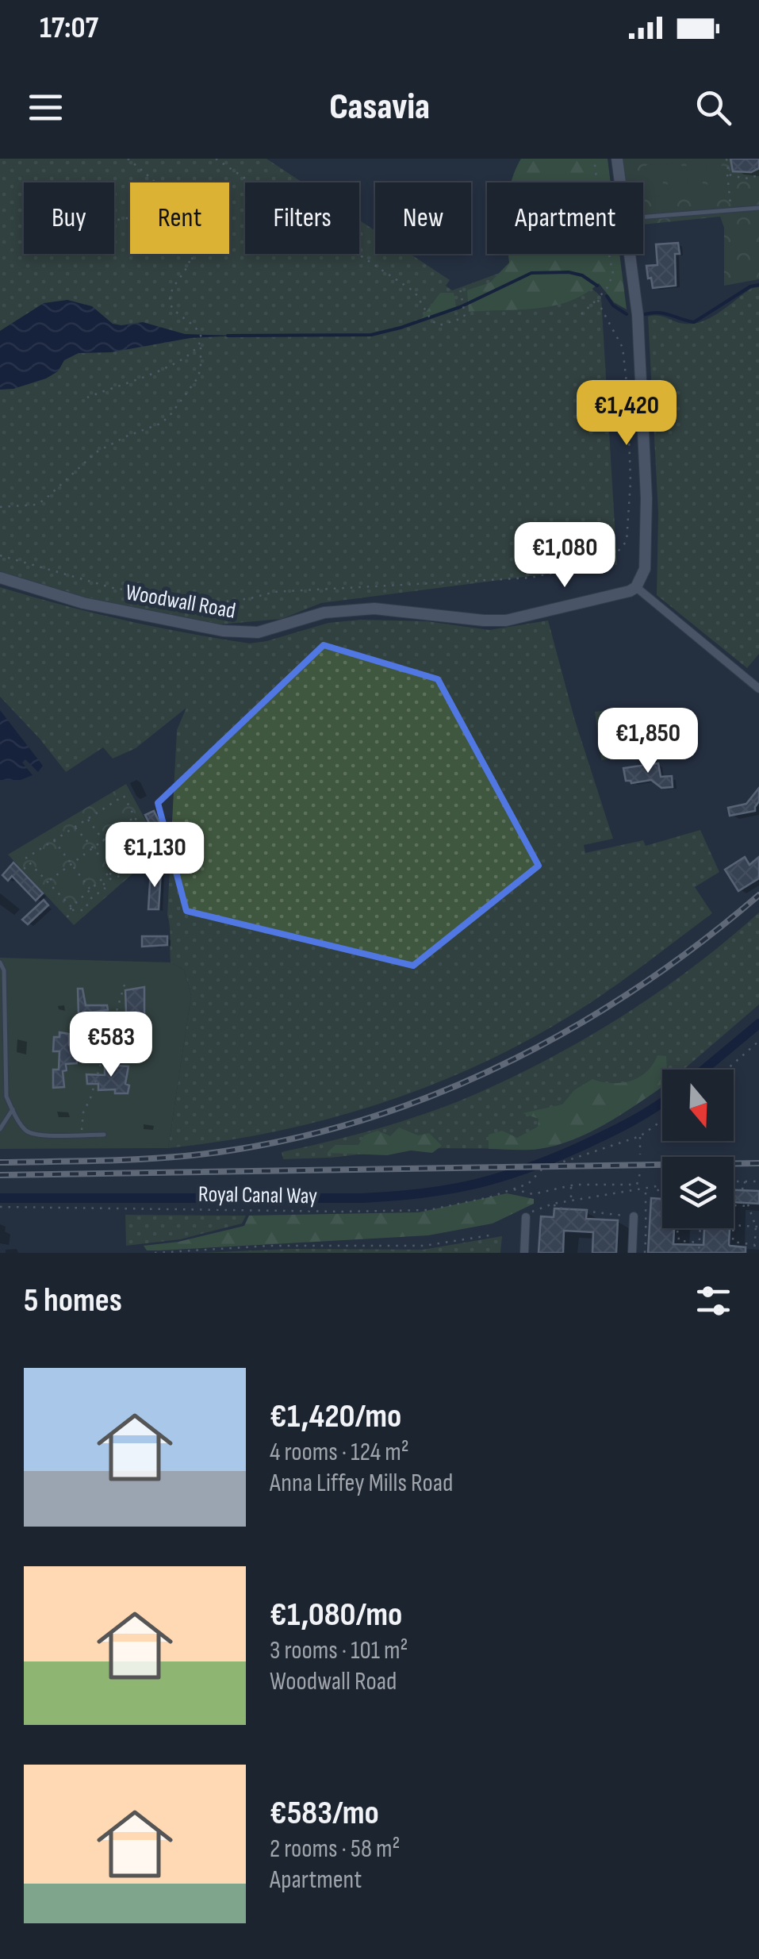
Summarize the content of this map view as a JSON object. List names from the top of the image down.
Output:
{
  "streets": {
    "main road": ["Woodwall Road"],
    "path": ["Royal Canal Way"]
  },
  "north": "bottom",
  "page": {
    "status": "17:07",
    "header": "Casavia",
    "chip": [
      "Buy",
      "Rent",
      "Filters",
      "New",
      "Apartment"
    ],
    "price": [
      "€1,420",
      "€1,080",
      "€1,850",
      "€1,130",
      "€583"
    ],
    "heading": "5 homes",
    "list": [
      {
        "name": "€1,420/mo",
        "note": "4 rooms · 124 m² · Anna Liffey Mills Road"
      },
      {
        "name": "€1,080/mo",
        "note": "3 rooms · 101 m² · Woodwall Road"
      },
      {
        "name": "€583/mo",
        "note": "2 rooms · 58 m² · Apartment"
      }
    ]
  }
}
